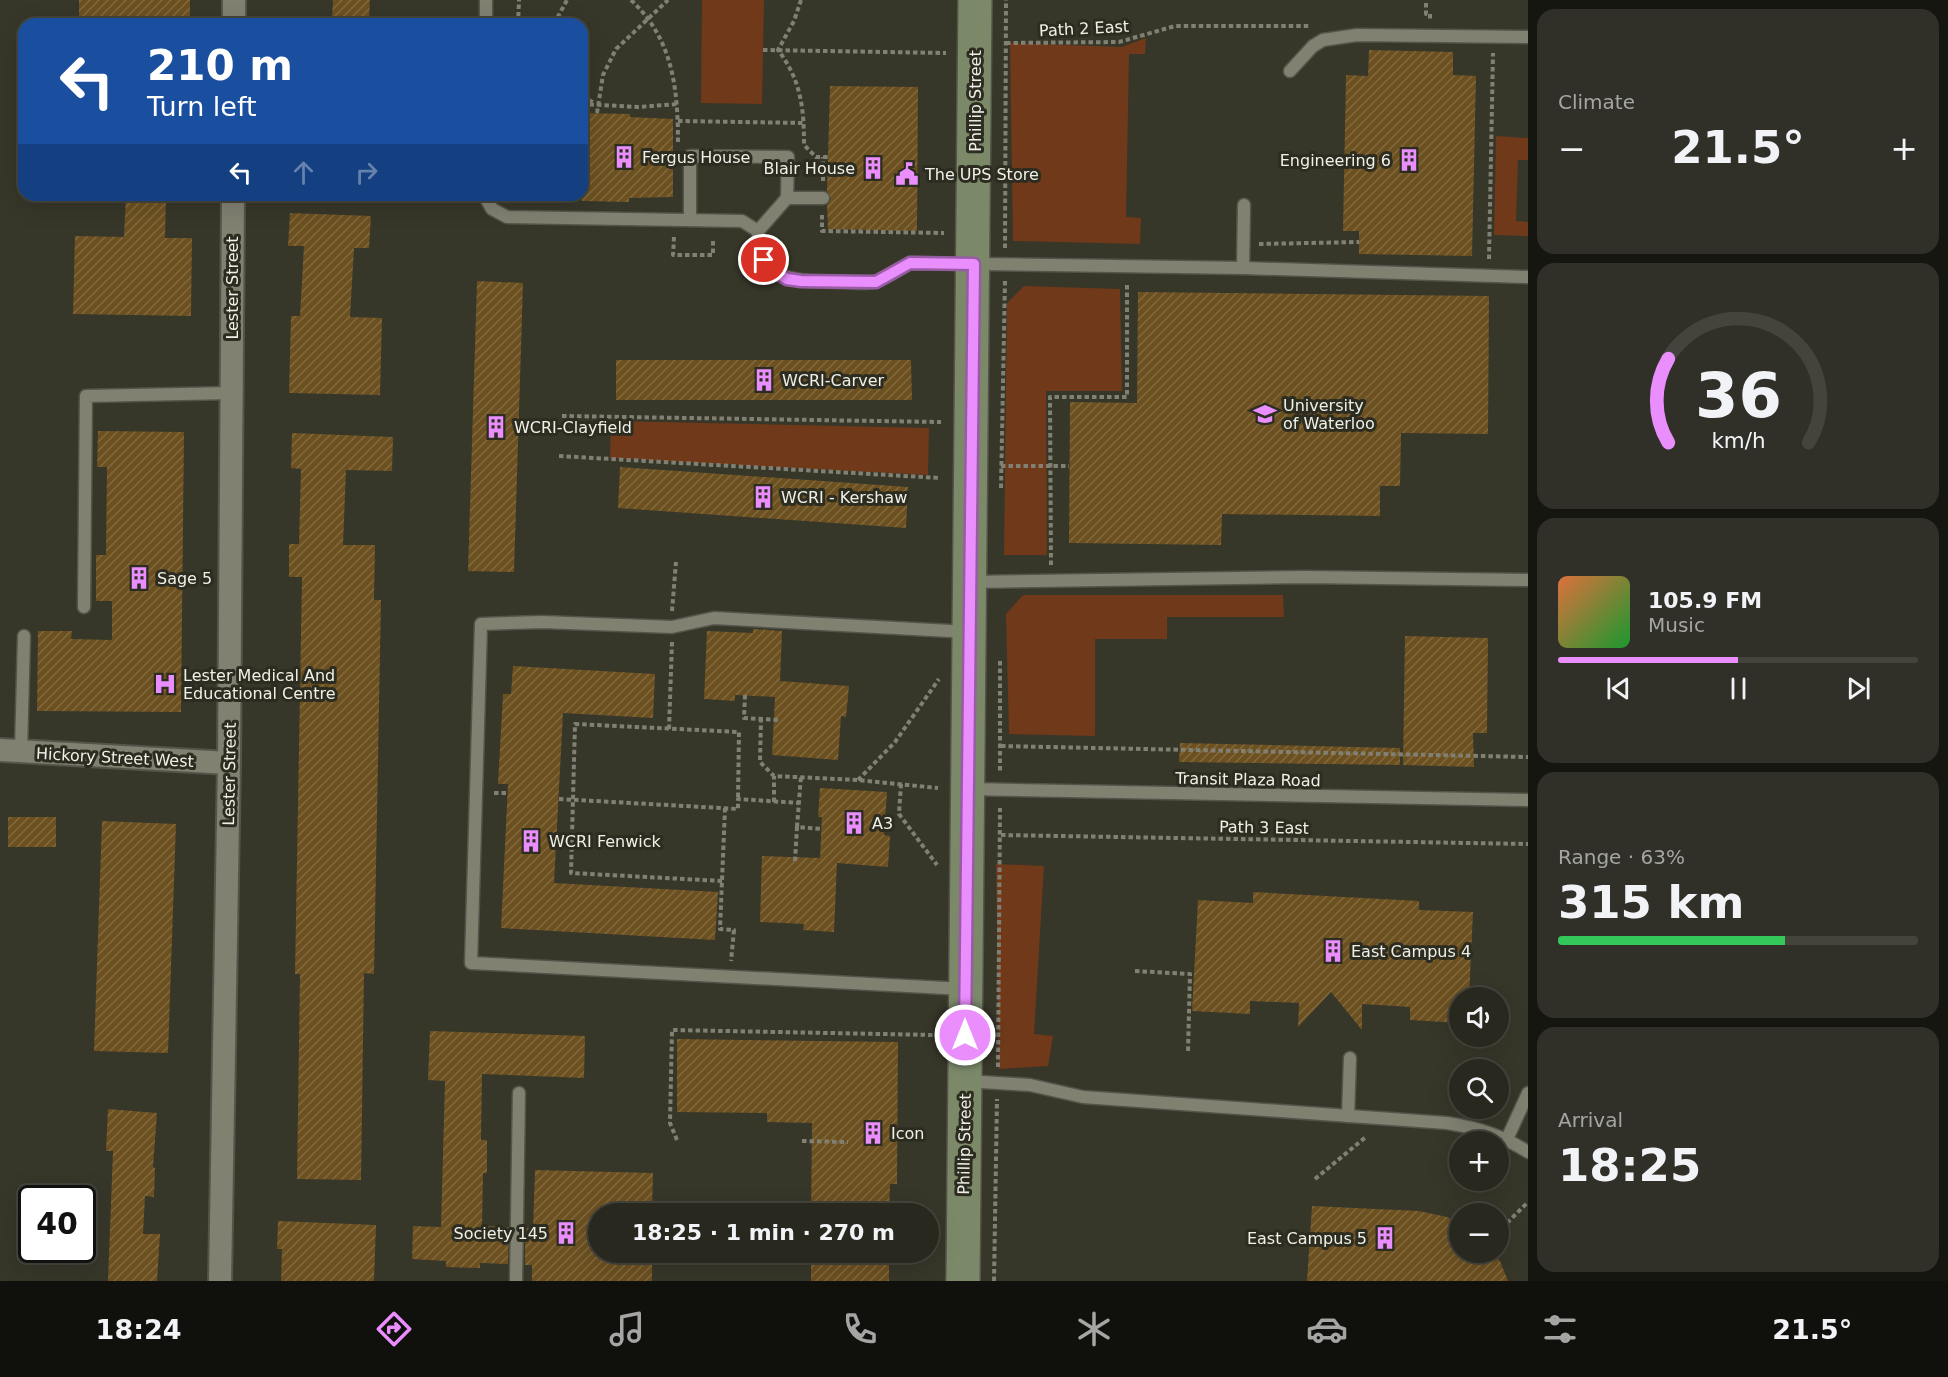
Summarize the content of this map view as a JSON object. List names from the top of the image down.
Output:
{
  "streets": {
    "street": ["Phillip Street", "Lester Street", "Hickory Street West"],
    "lane": ["Transit Plaza Road"],
    "path": ["Path 2 East", "Path 3 East"]
  },
  "crossings": [
    ["Phillip Street", "Transit Plaza Road"],
    ["Lester Street", "Hickory Street West"]
  ],
  "places": {
    "building": [
      "Fergus House",
      "Engineering 6",
      "Blair House",
      "WCRI-Carver",
      "WCRI-Clayfield",
      "WCRI - Kershaw",
      "Sage 5",
      "A3",
      "WCRI Fenwick",
      "East Campus 4",
      "Icon",
      "Society 145",
      "East Campus 5"
    ],
    "public building": ["The UPS Store"],
    "school or university": ["University of Waterloo"],
    "hospital": ["Lester Medical And Educational Centre"]
  },
  "page": {
    "tile": [
      "Climate",
      ["Range · 63%", "315 km"],
      ["Arrival", "18:25"]
    ],
    "turn": ["210 m", "Turn left"],
    "heat": ["−", "21.5°", "+"],
    "song": ["105.9 FM", "Music"],
    "map_buttons": ["+", "−"],
    "limit": "40",
    "trip": "18:25 · 1 min · 270 m",
    "tabs": ["18:24", "21.5°"],
    "gauge": ["36", "km/h"]
  }
}
